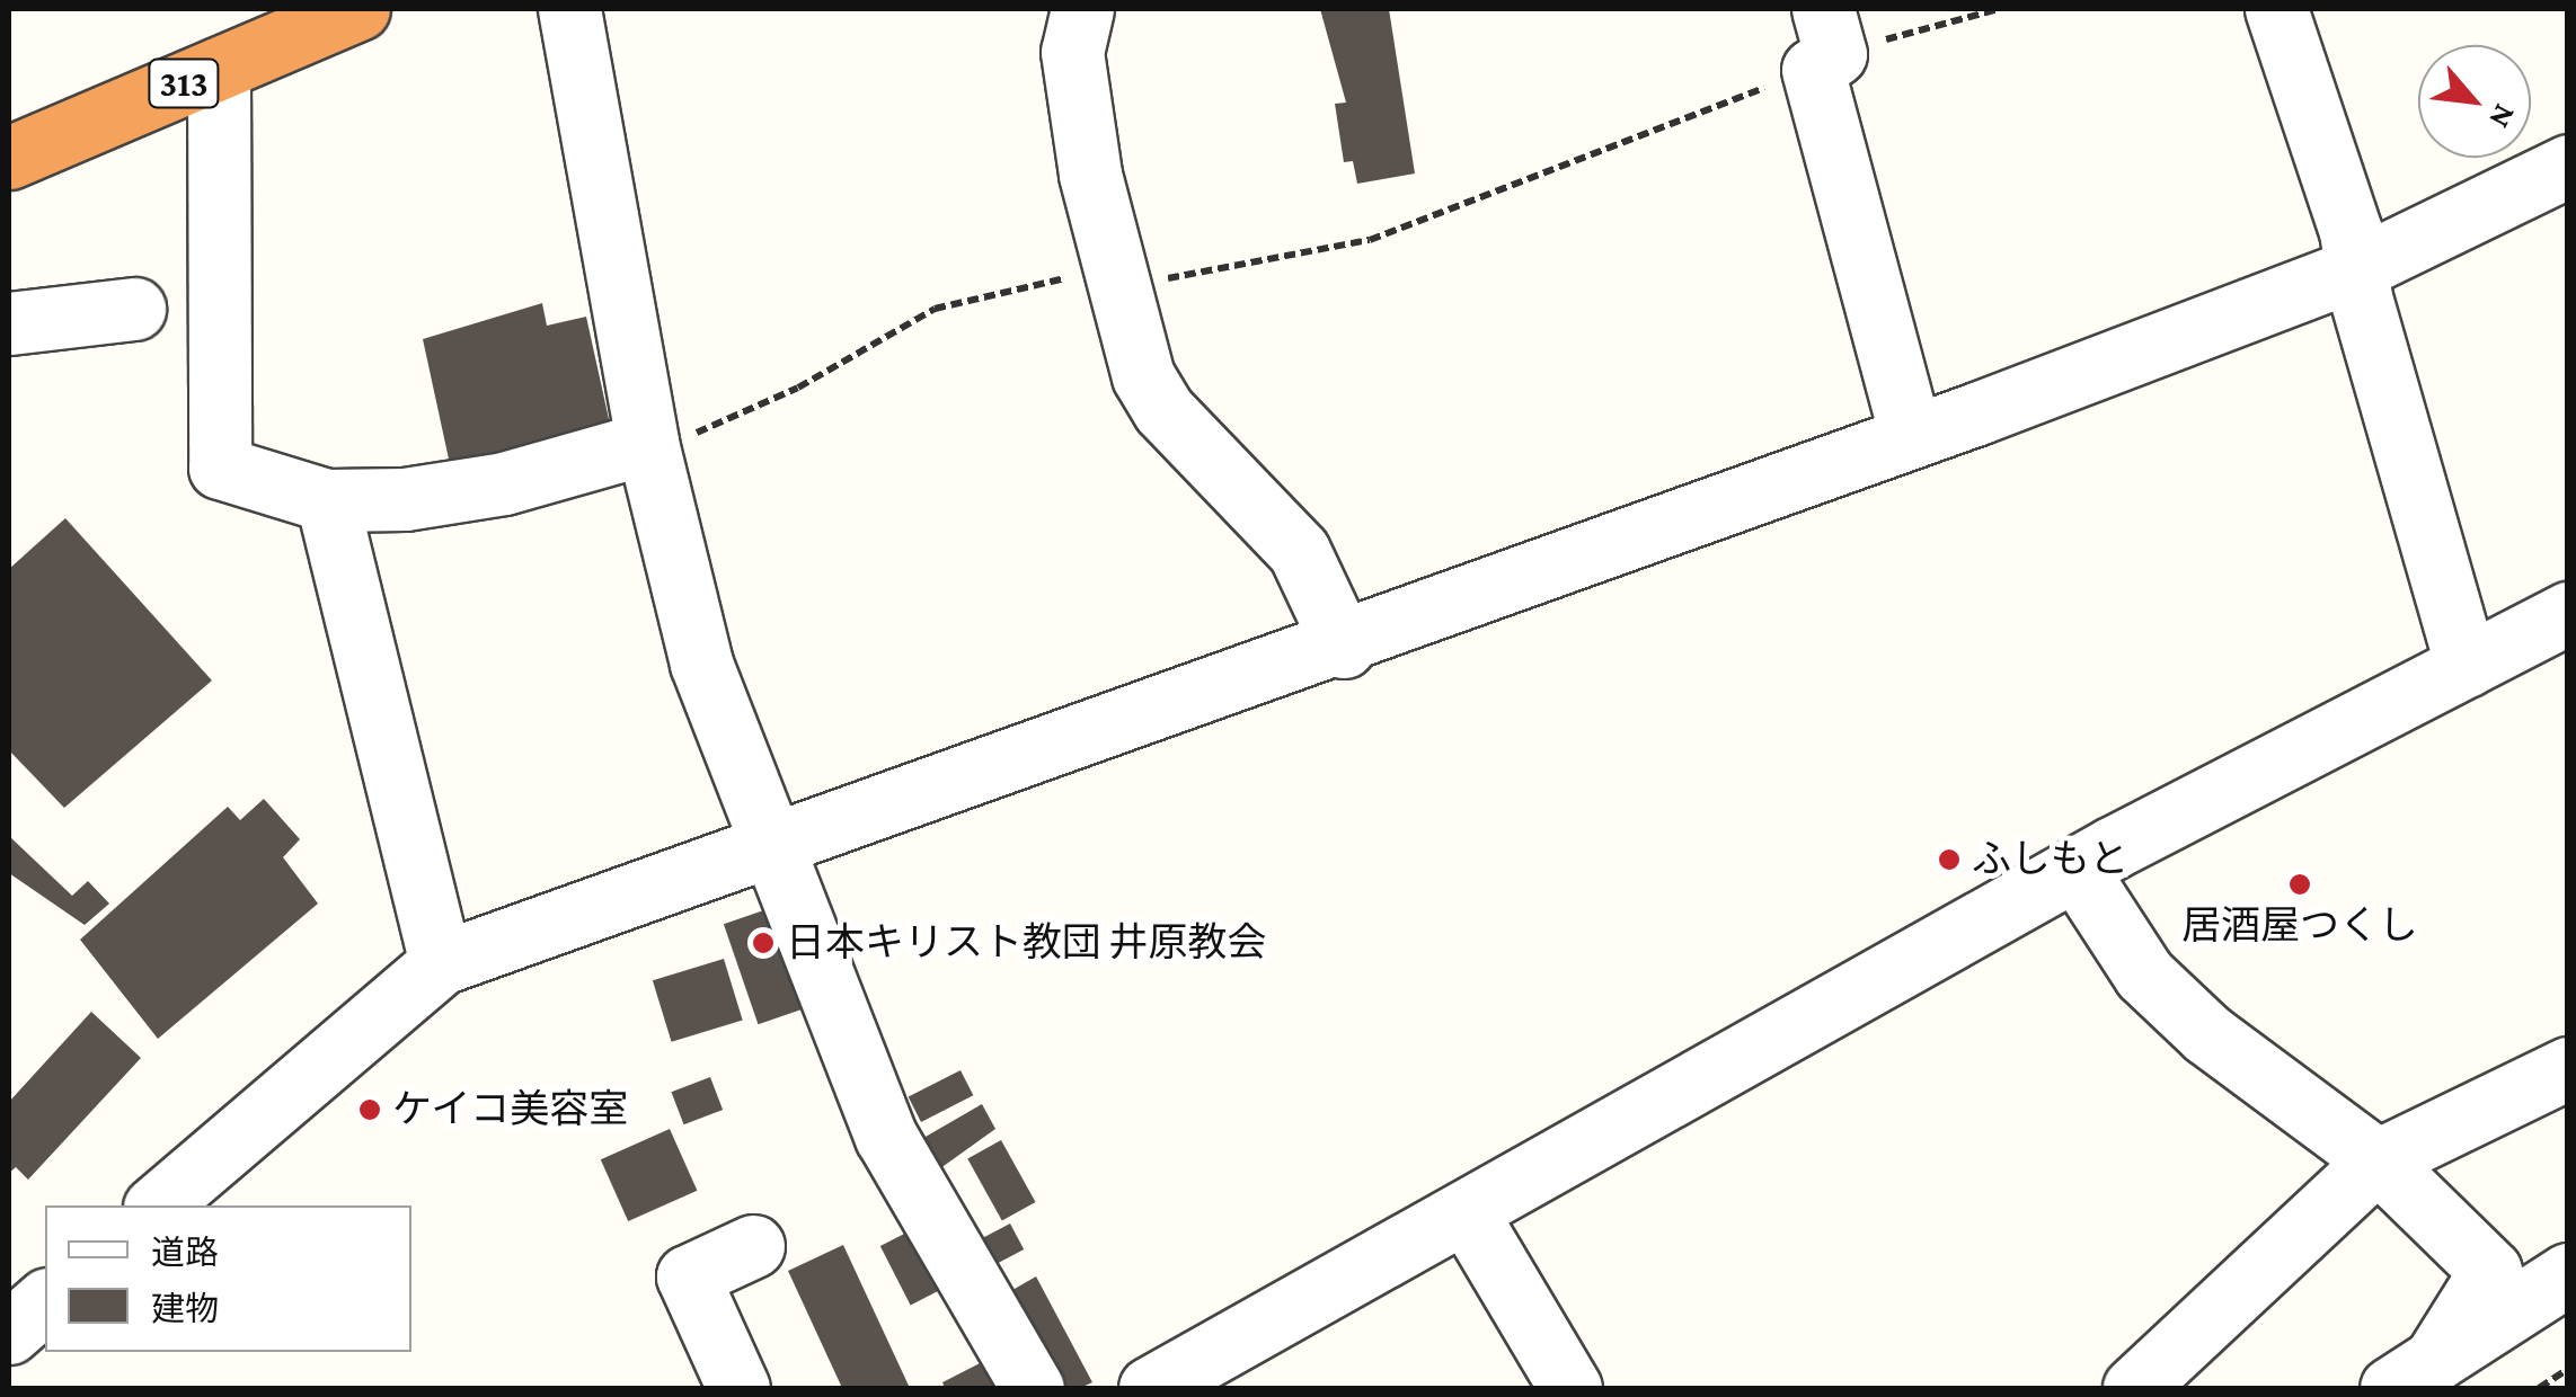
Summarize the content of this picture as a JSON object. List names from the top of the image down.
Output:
{
  "streets": {
    "highway": ["313"]
  },
  "places": [
    "ふしもと",
    "居酒屋つくし",
    "日本キリスト教団 井原教会",
    "ケイコ美容室"
  ],
  "legend": ["道路", "建物"],
  "north": "bottom right"
}
